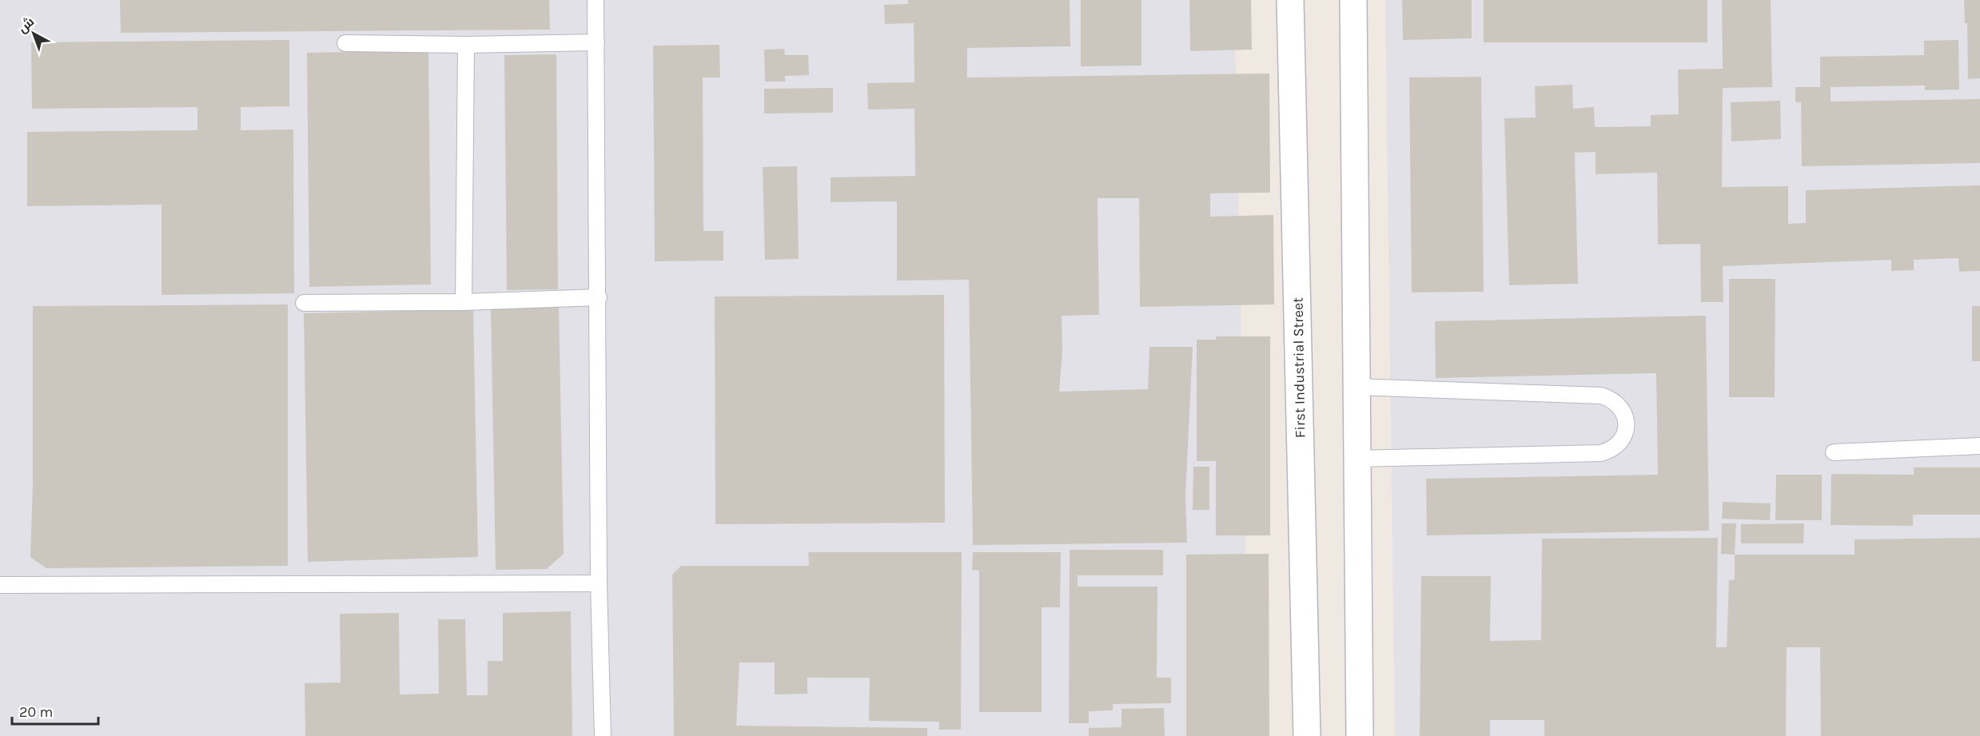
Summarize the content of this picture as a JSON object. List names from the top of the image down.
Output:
{
  "streets": {
    "main road": ["First Industrial Street"]
  },
  "scale_bar": "20 m",
  "north": "top left"
}
